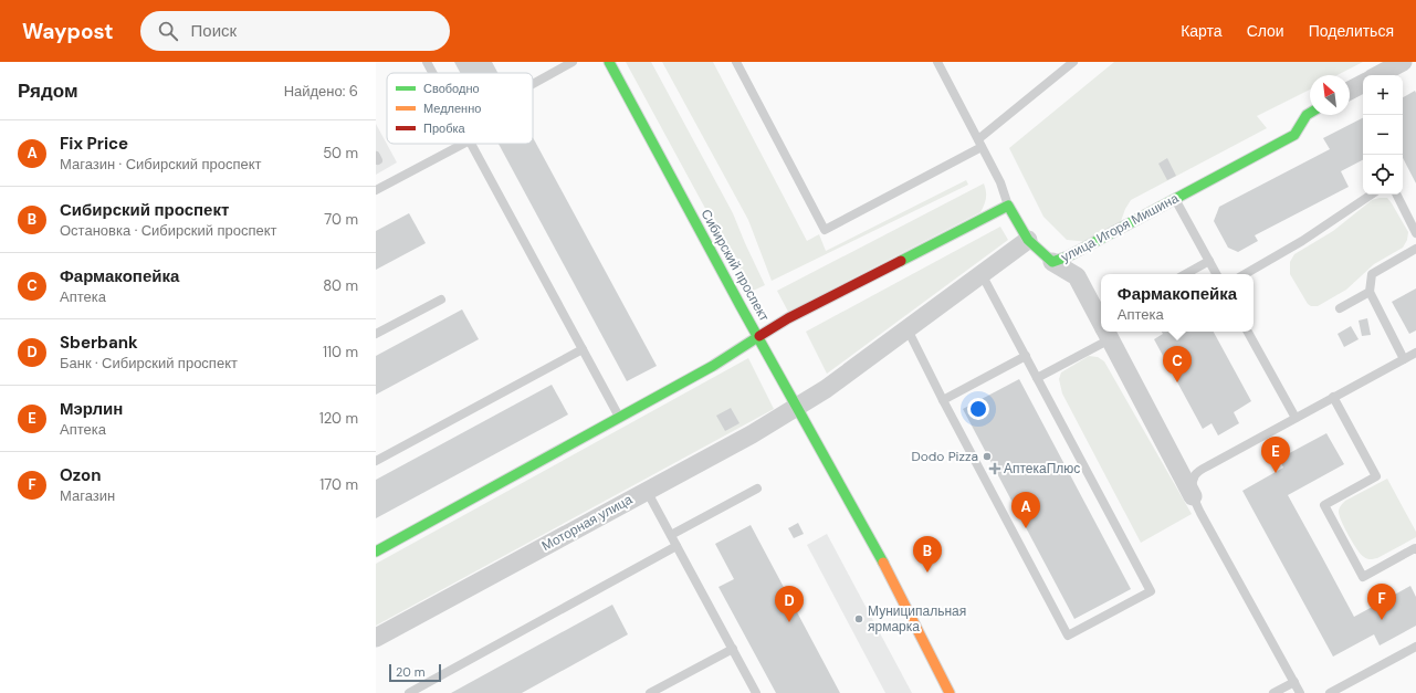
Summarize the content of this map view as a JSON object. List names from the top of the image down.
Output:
{
  "streets": {
    "street": ["улица Игоря Мишина", "Сибирский проспект", "Моторная улица"]
  },
  "crossings": [
    ["Сибирский проспект", "Моторная улица"]
  ],
  "places": {
    "other": ["Dodo Pizza", "Муниципальная ярмарка"],
    "health": ["АптекаПлюс"]
  },
  "legend": ["Свободно", "Медленно", "Пробка"],
  "scale_bar": "20 m",
  "north": "top left",
  "page": {
    "header": "Waypost",
    "search": "Поиск",
    "nav": ["Карта", "Слои", "Поделиться"],
    "heading": ["Рядом", "Найдено: 6"],
    "map_buttons": ["+", "−"],
    "list": [
      {
        "mark": "A",
        "name": "Fix Price",
        "note": "Магазин · Сибирский проспект",
        "value": "50 m"
      },
      {
        "mark": "B",
        "name": "Сибирский проспект",
        "note": "Остановка · Сибирский проспект",
        "value": "70 m"
      },
      {
        "mark": "C",
        "name": "Фармакопейка",
        "note": "Аптека",
        "value": "80 m"
      },
      {
        "mark": "D",
        "name": "Sberbank",
        "note": "Банк · Сибирский проспект",
        "value": "110 m"
      },
      {
        "mark": "E",
        "name": "Мэрлин",
        "note": "Аптека",
        "value": "120 m"
      },
      {
        "mark": "F",
        "name": "Ozon",
        "note": "Магазин",
        "value": "170 m"
      }
    ],
    "popup": ["Фармакопейка", "Аптека"],
    "pins": [
      "C",
      "E",
      "A",
      "B",
      "F",
      "D"
    ],
    "scale": "20 m"
  }
}
